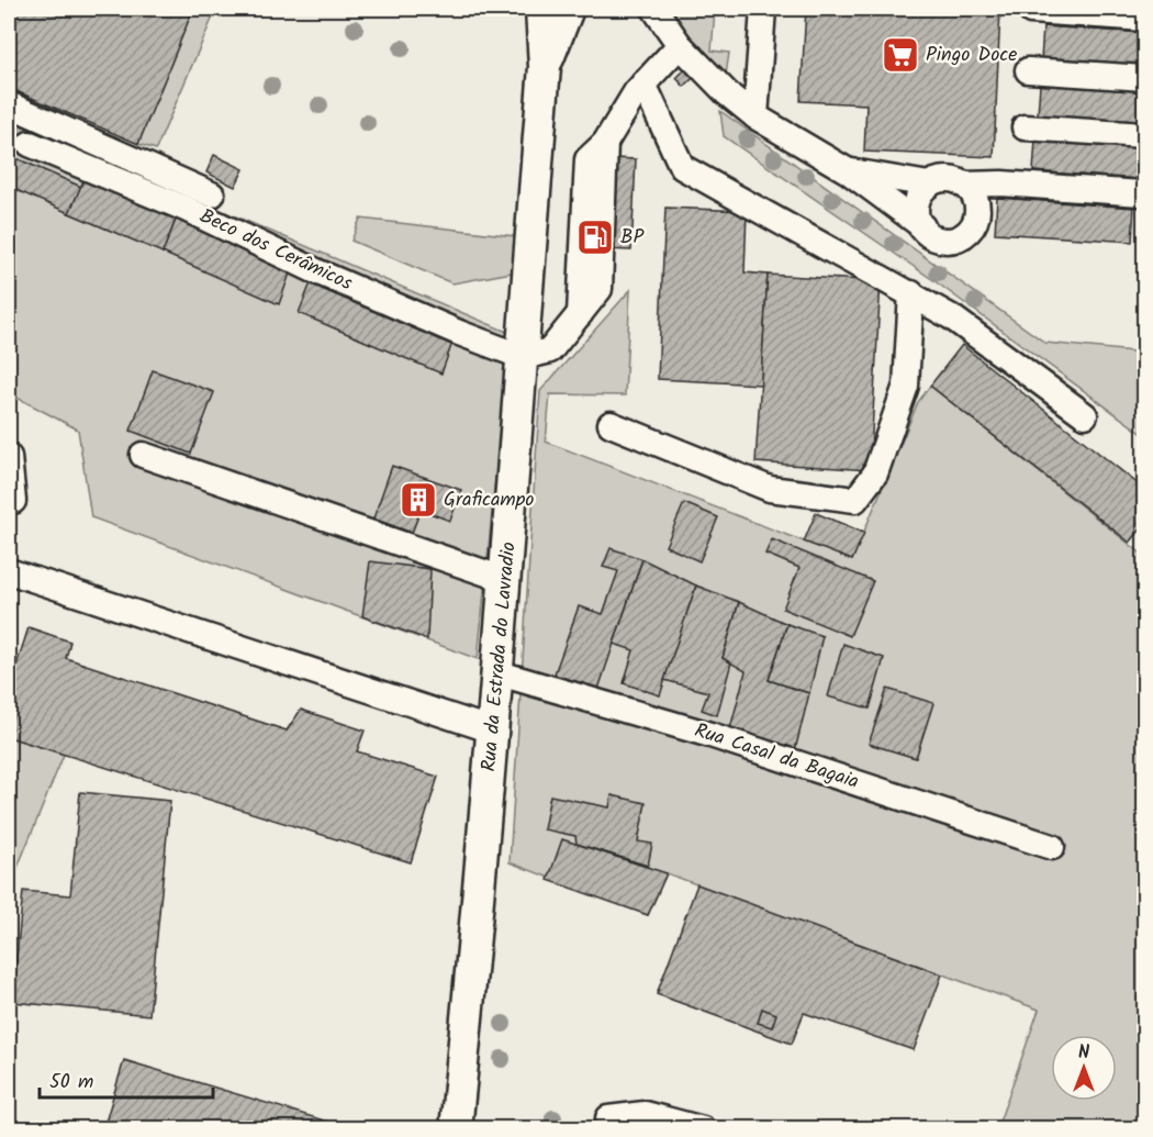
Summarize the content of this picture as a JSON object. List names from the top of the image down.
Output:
{
  "streets": {
    "main road": ["Rua da Estrada do Lavradio"],
    "street": ["Beco dos Cerâmicos", "Rua Casal da Bagaia"]
  },
  "crossings": [
    ["Beco dos Cerâmicos", "Rua da Estrada do Lavradio"],
    ["Rua da Estrada do Lavradio", "Rua Casal da Bagaia"]
  ],
  "places": {
    "supermarket": ["Pingo Doce"],
    "fuel station": ["BP"],
    "building": ["Graficampo"]
  },
  "scale_bar": "50 m",
  "north": "top"
}
